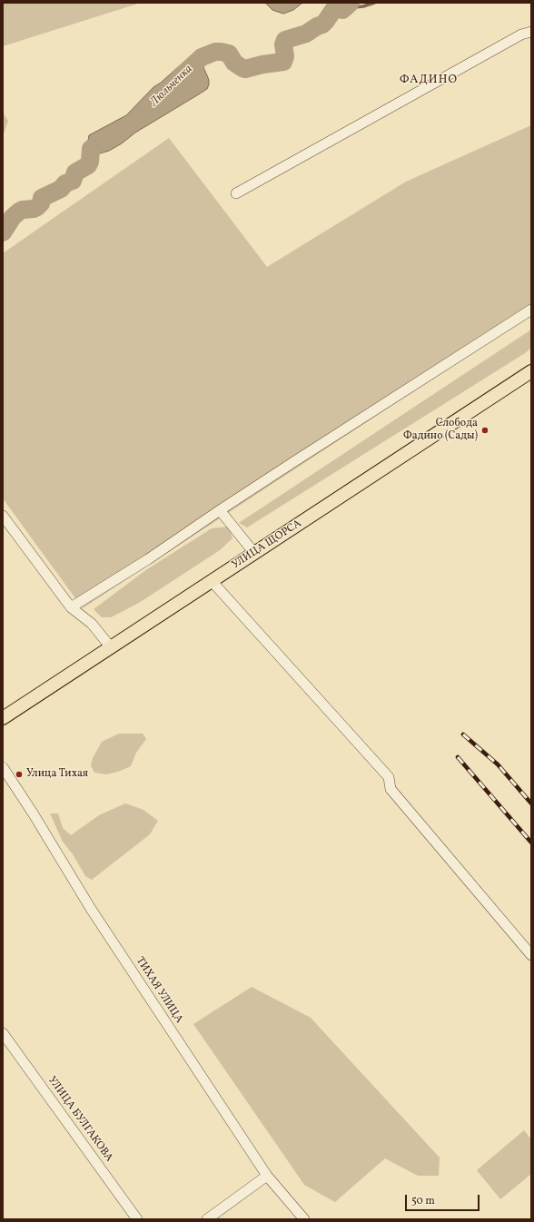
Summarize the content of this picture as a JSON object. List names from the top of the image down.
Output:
{
  "streets": {
    "main road": ["УЛИЦА ЩОРСА"],
    "street": ["ТИХАЯ УЛИЦА", "УЛИЦА БУЛГАКОВА"]
  },
  "districts": ["ФАДИНО"],
  "water": ["Люльченка"],
  "places": ["Слобода Фадино (Сады)", "Улица Тихая"],
  "scale_bar": "50 m"
}
